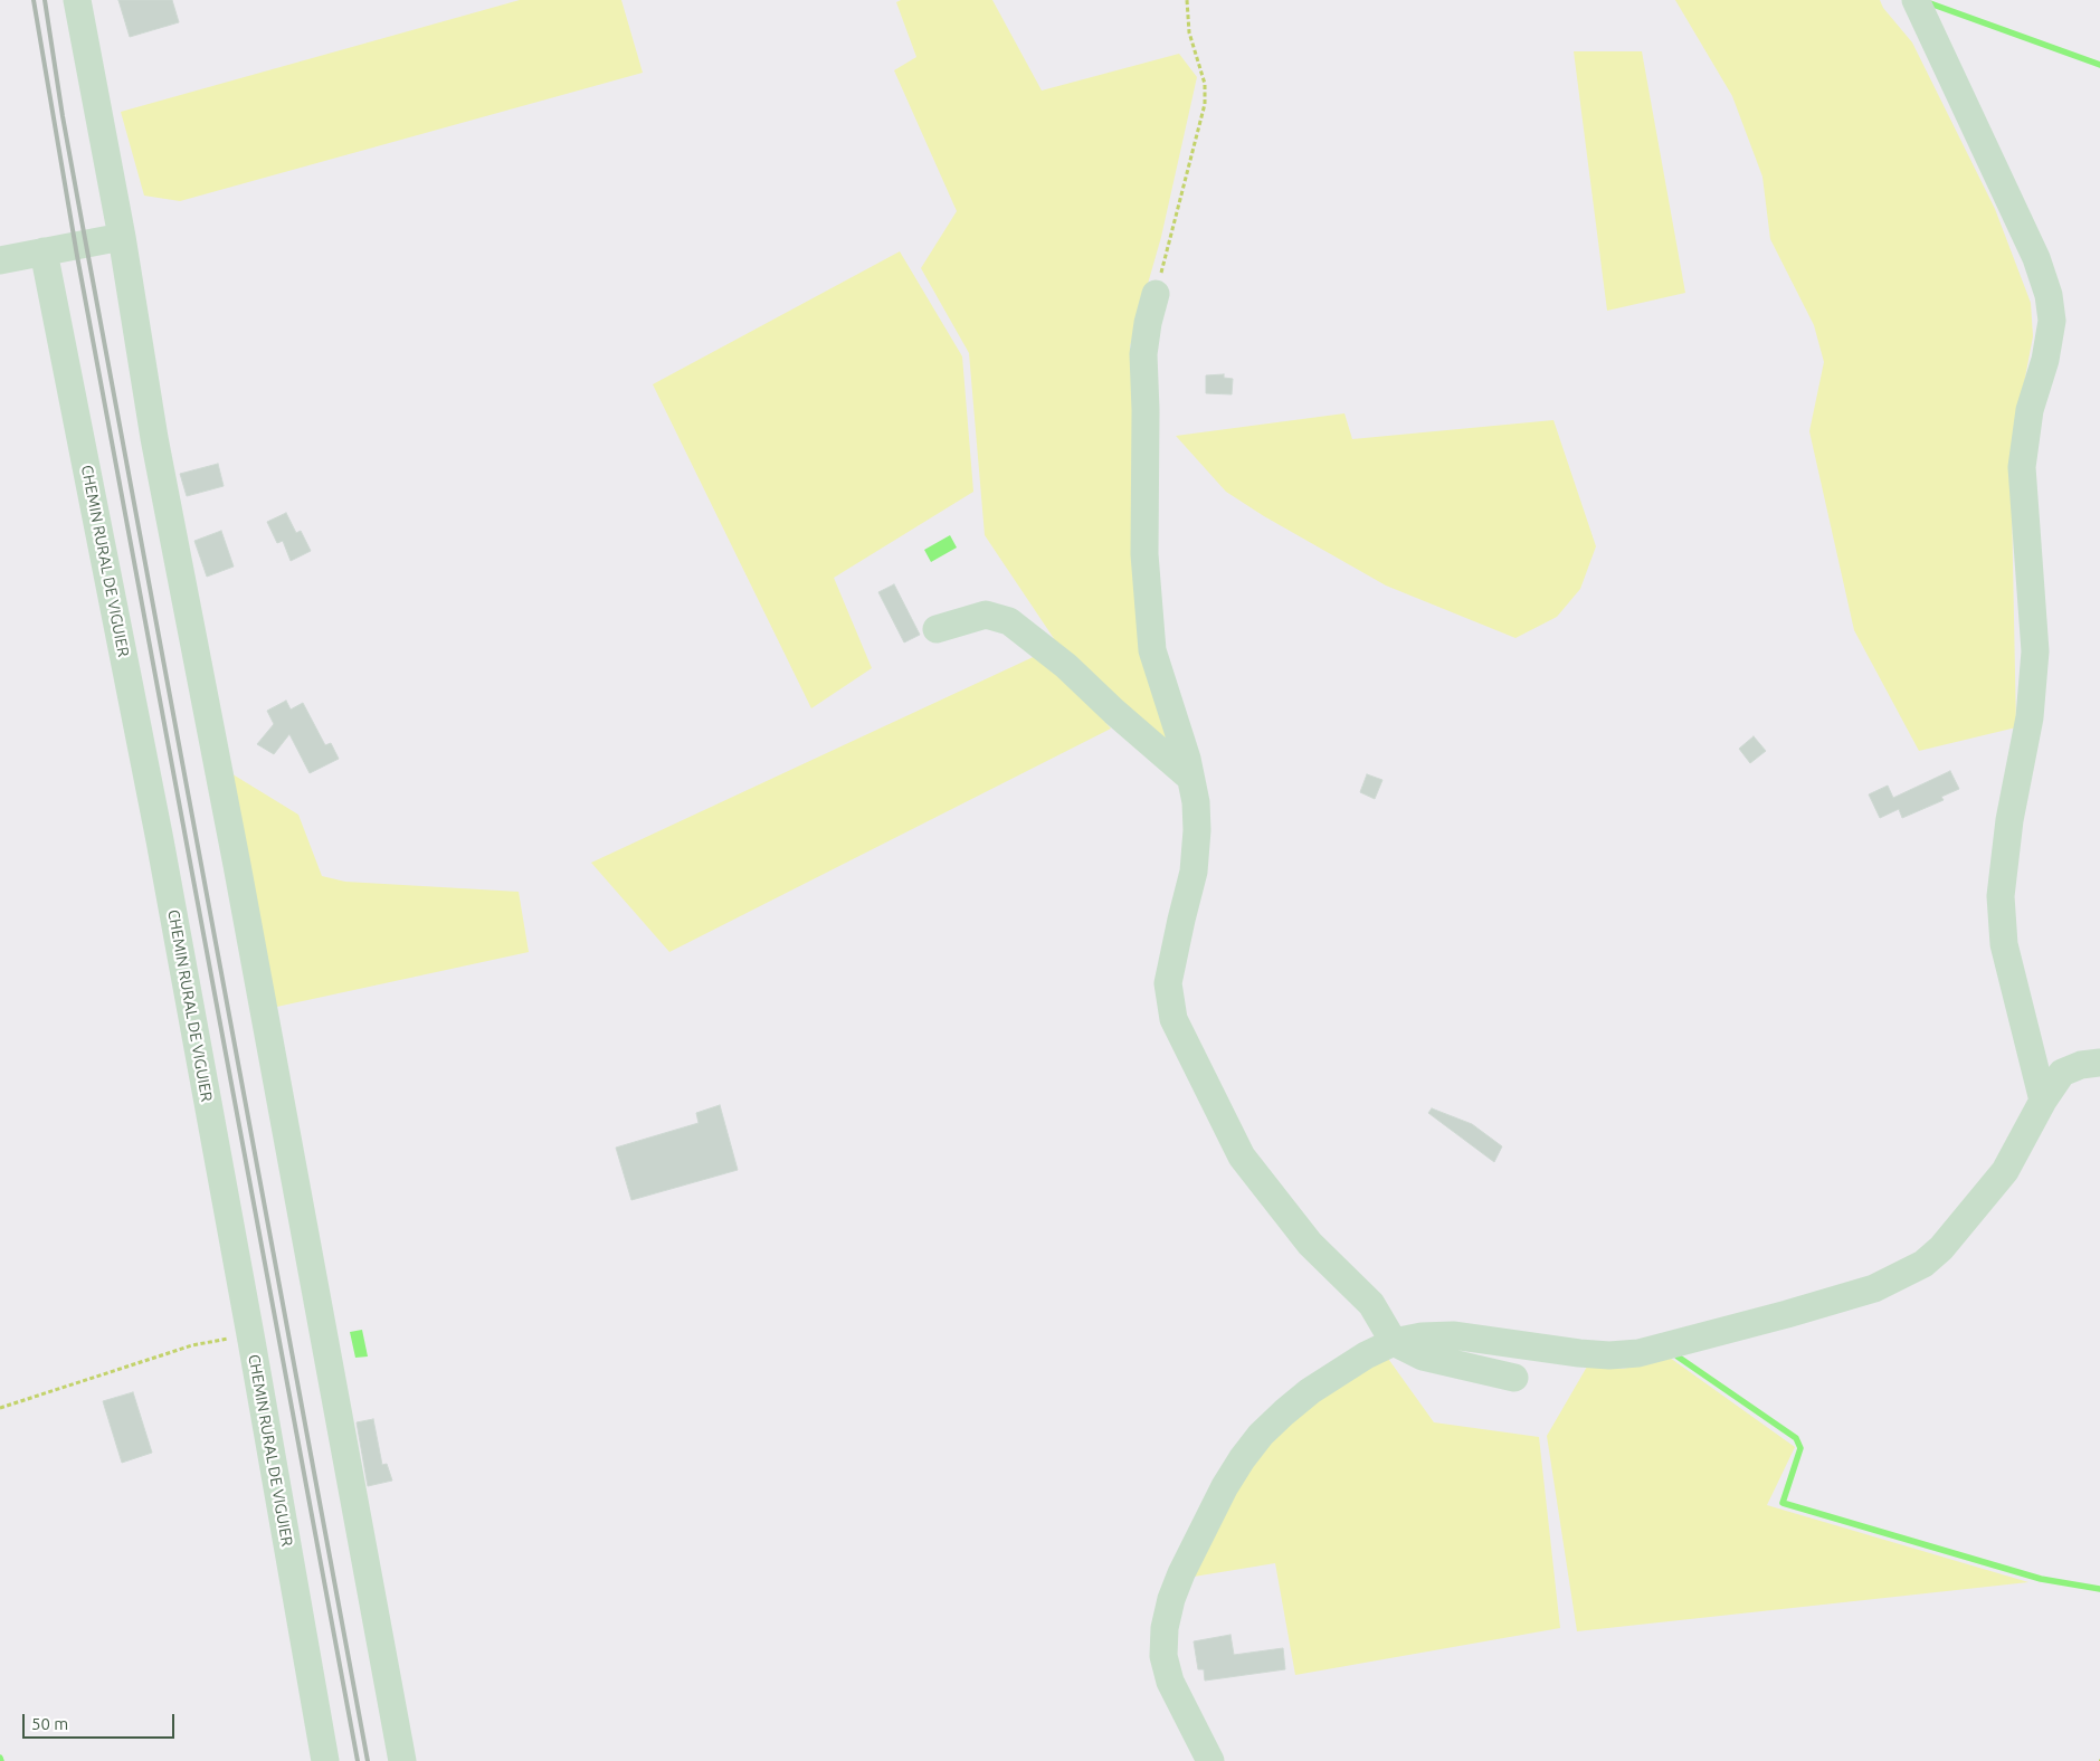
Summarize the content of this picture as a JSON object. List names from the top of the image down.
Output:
{
  "streets": {
    "street": ["CHEMIN RURAL DE VIGUIER"]
  },
  "scale_bar": "50 m"
}
